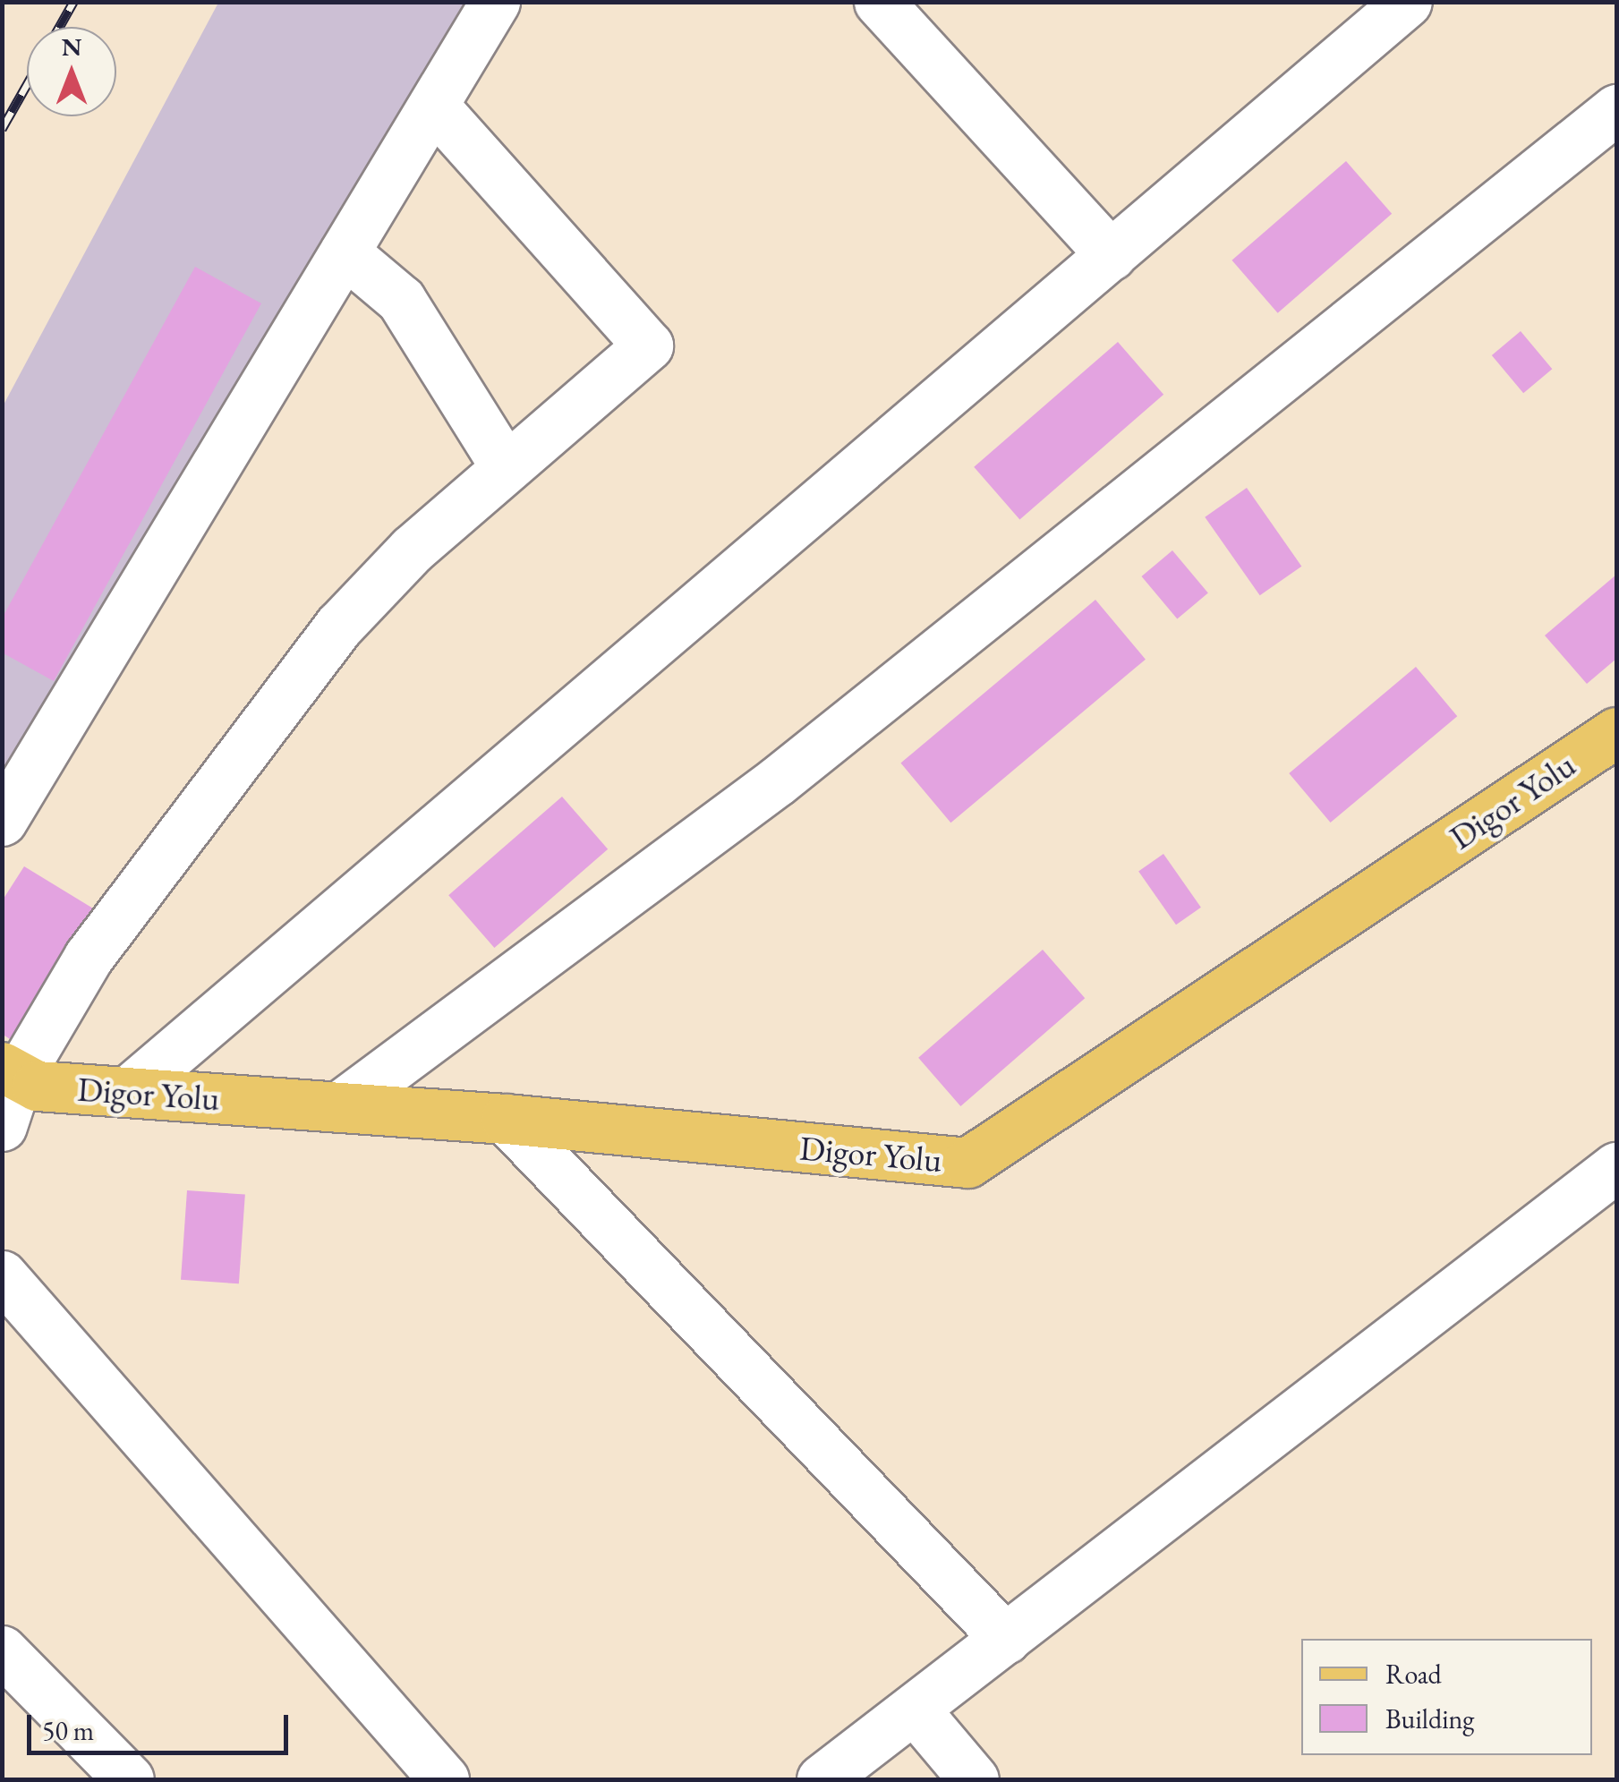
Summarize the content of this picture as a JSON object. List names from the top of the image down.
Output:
{
  "streets": {
    "main road": ["Digor Yolu"]
  },
  "legend": ["Road", "Building"],
  "scale_bar": "50 m",
  "north": "top"
}
